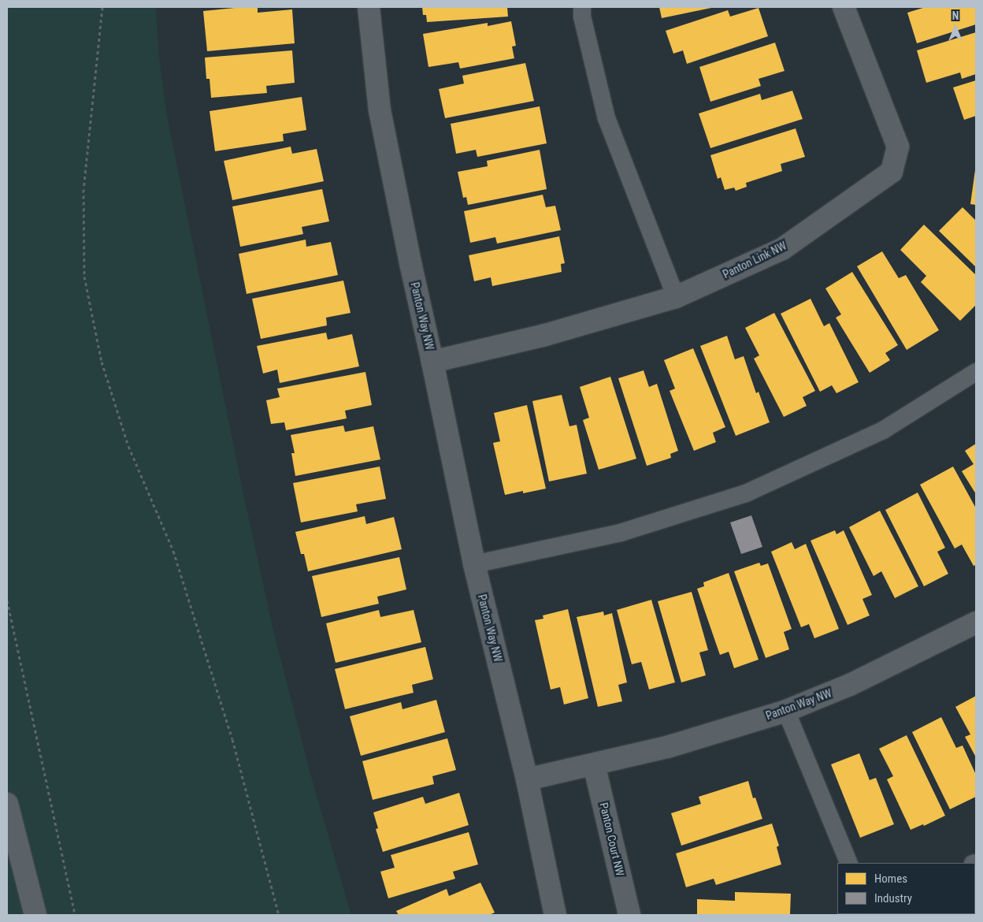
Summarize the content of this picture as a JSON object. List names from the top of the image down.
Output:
{
  "streets": {
    "street": ["Panton Link NW", "Panton Way NW", "Panton Court NW"]
  },
  "crossings": [
    ["Panton Link NW", "Panton Way NW"],
    ["Panton Way NW", "Panton Court NW"]
  ],
  "legend": ["Homes", "Industry"],
  "north": "top"
}
